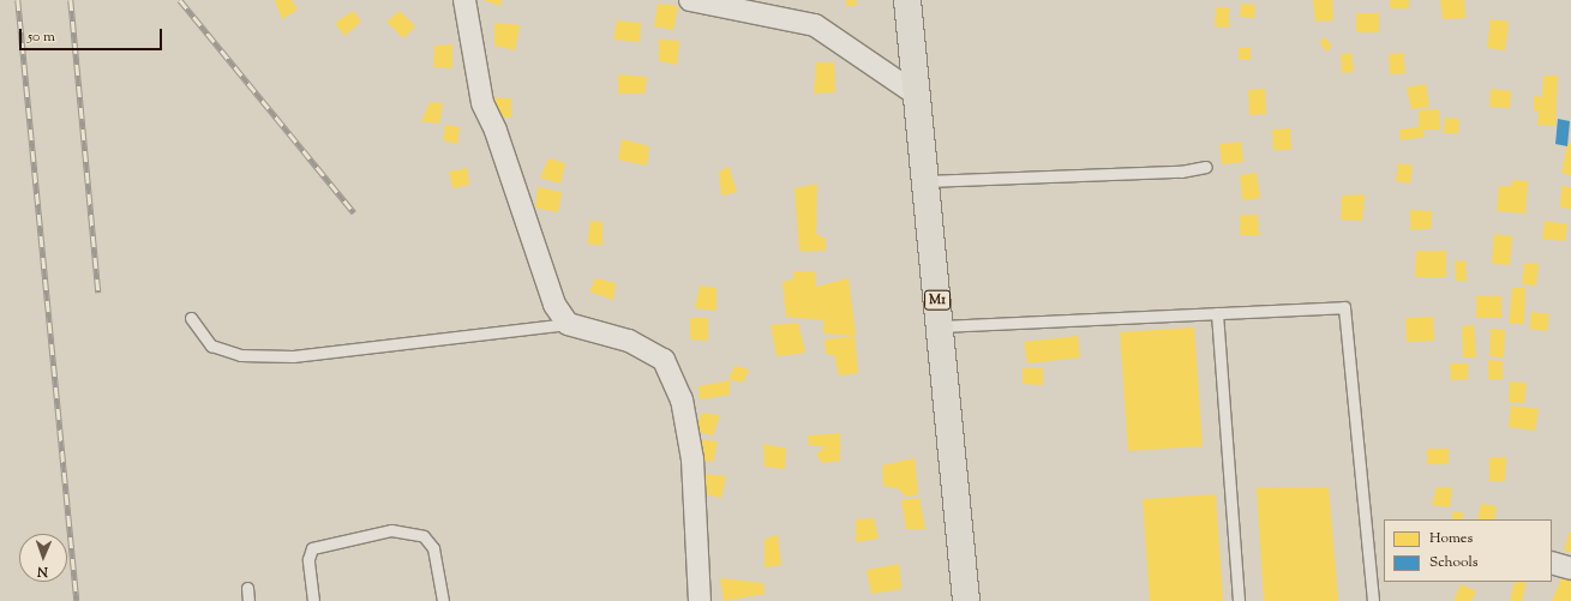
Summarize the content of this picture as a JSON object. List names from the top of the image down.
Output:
{
  "streets": {
    "main road": ["M1"]
  },
  "legend": ["Homes", "Schools"],
  "scale_bar": "50 m",
  "north": "bottom"
}
